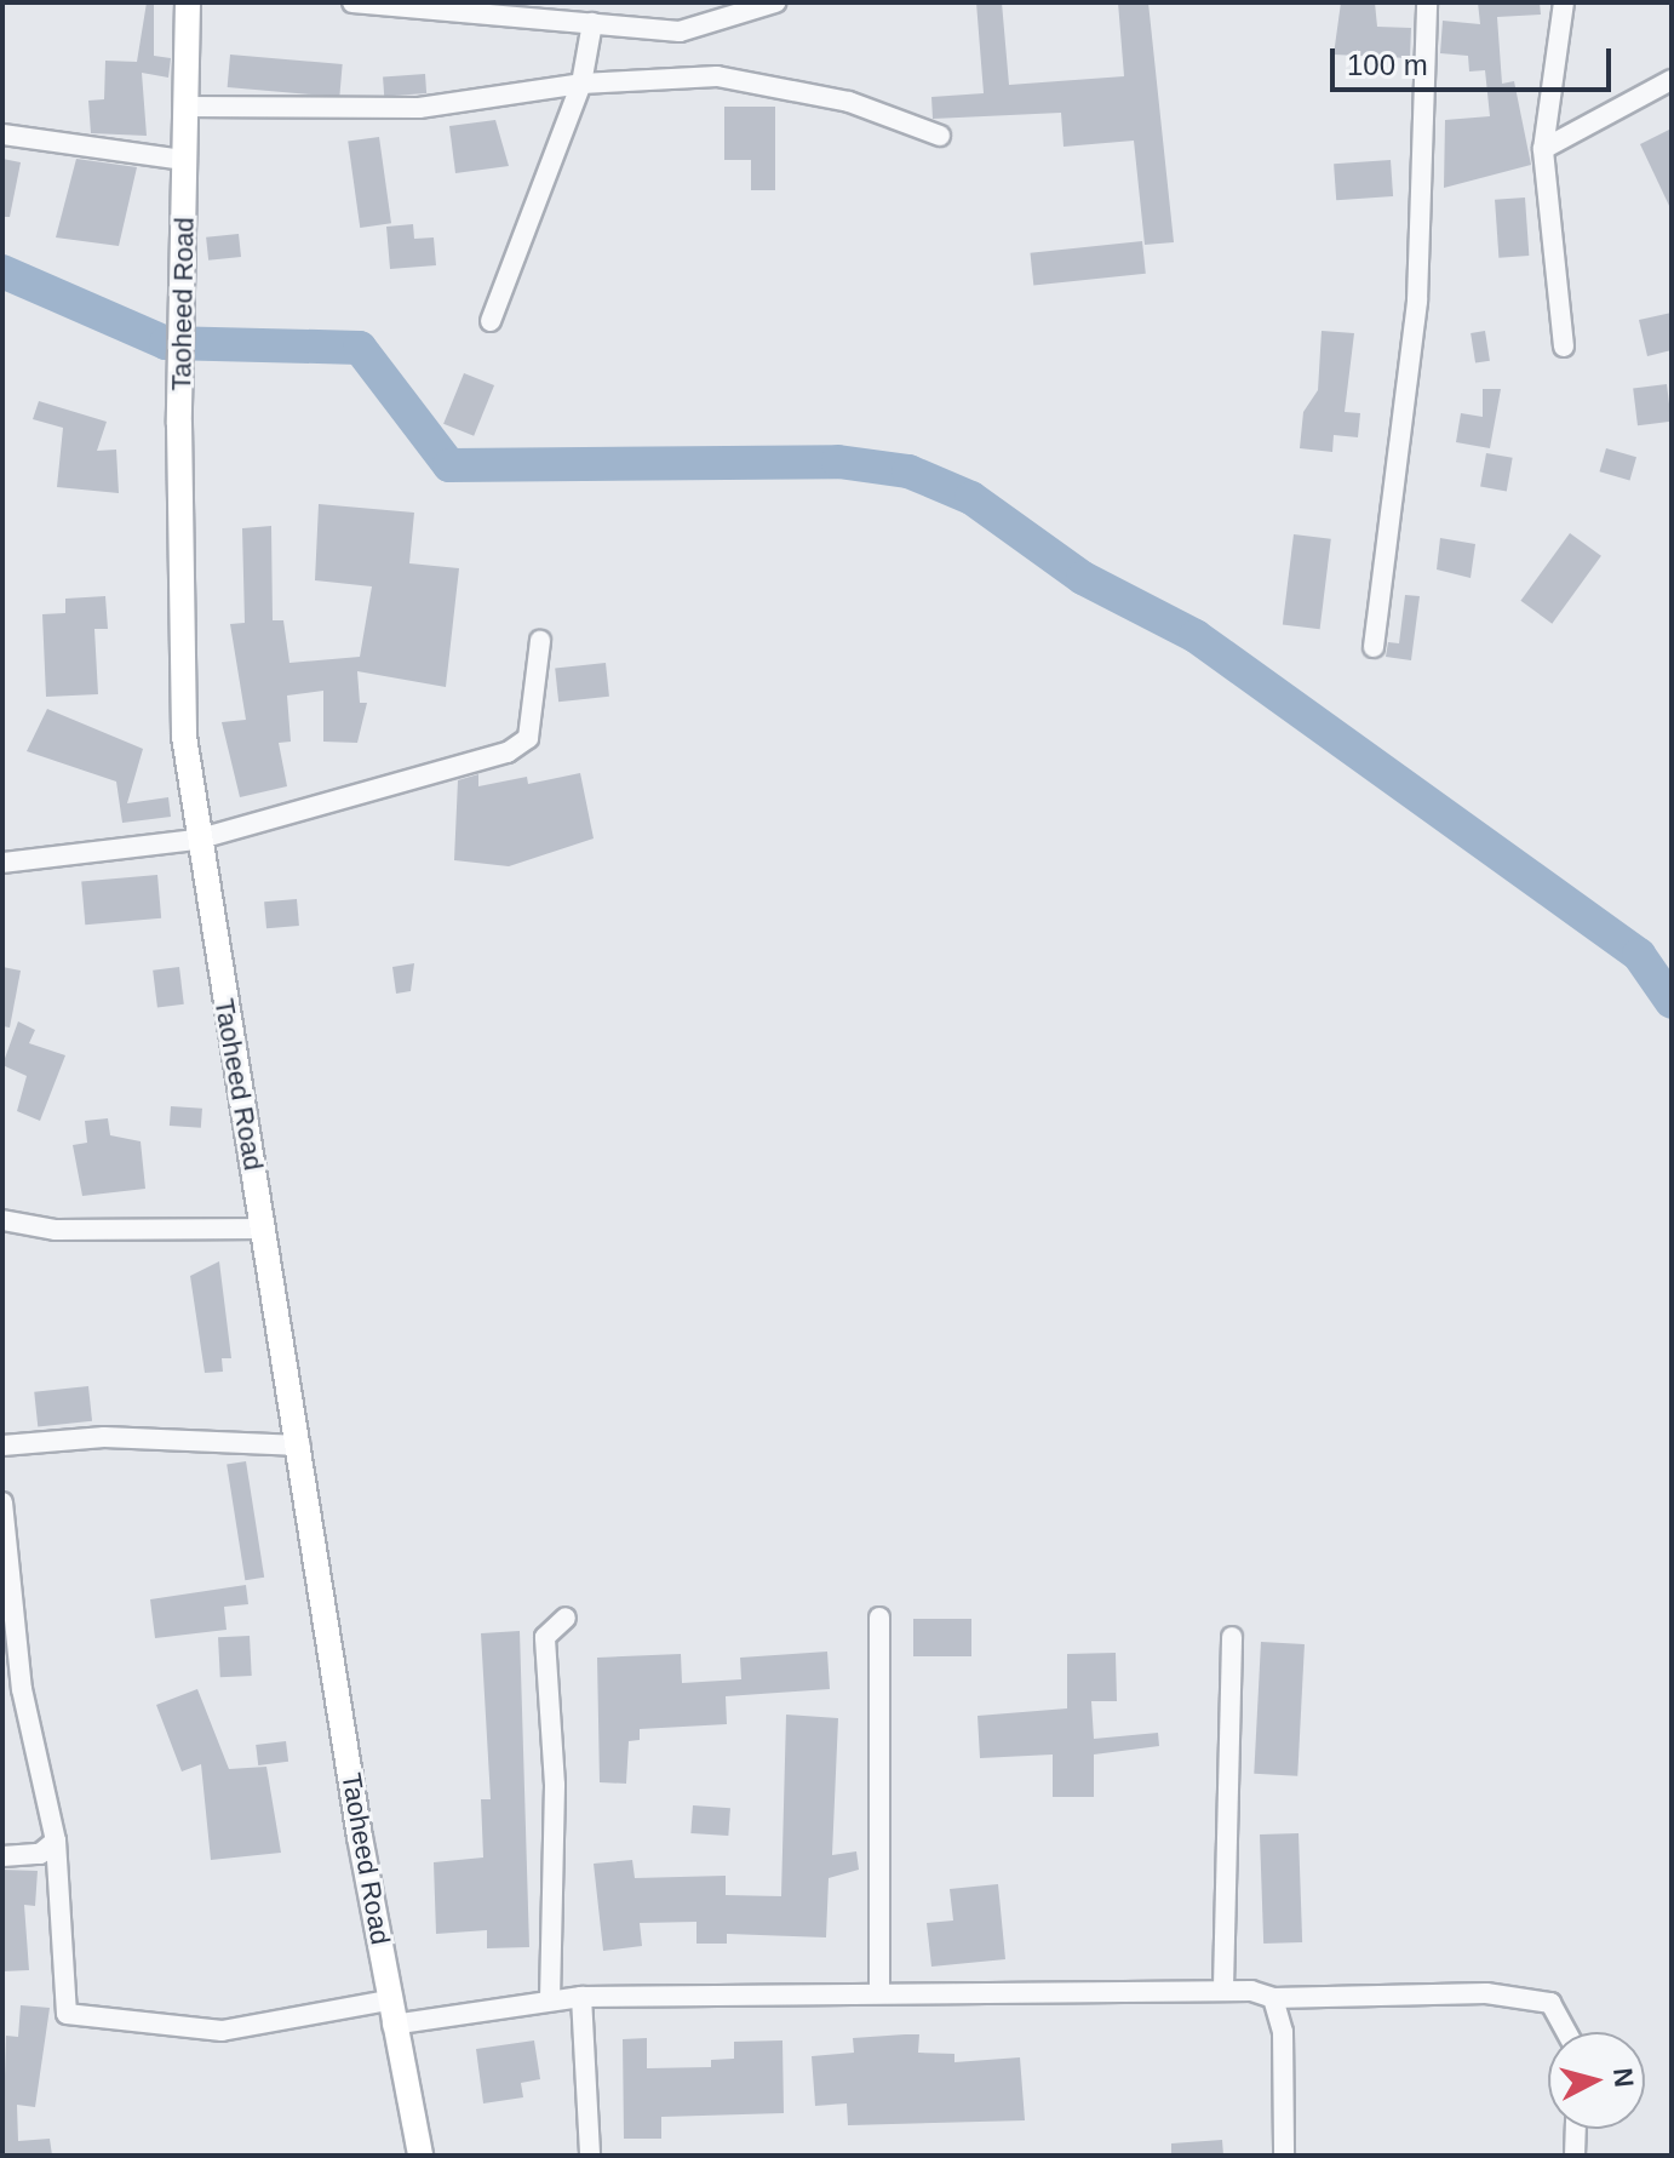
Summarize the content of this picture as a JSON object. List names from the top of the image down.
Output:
{
  "streets": {
    "main road": ["Taoheed Road"]
  },
  "scale_bar": "100 m",
  "north": "right"
}
